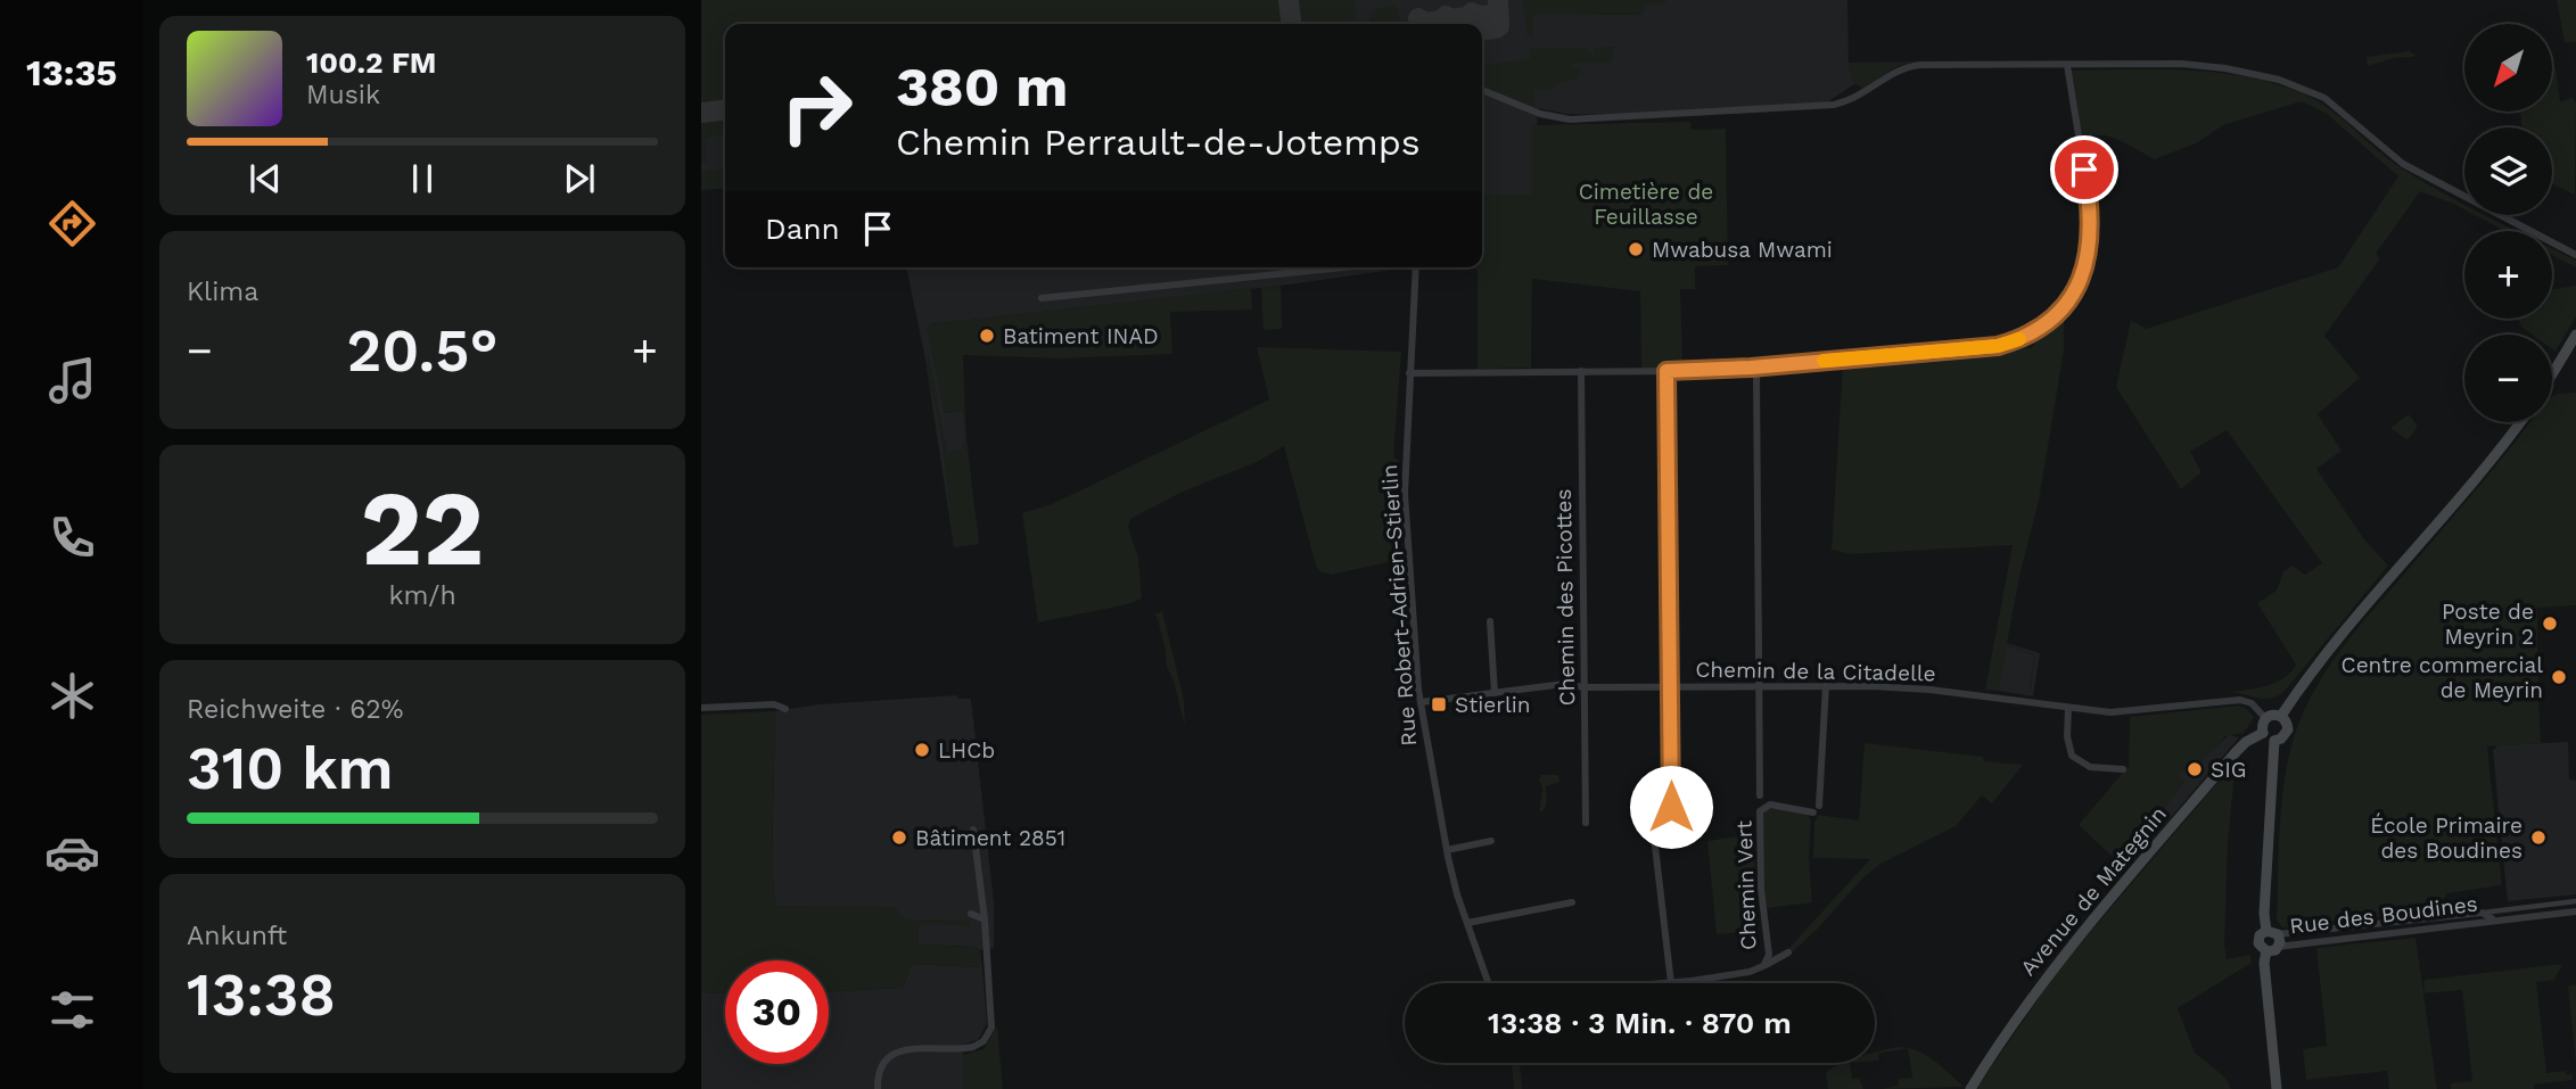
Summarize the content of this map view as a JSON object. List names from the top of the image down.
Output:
{
  "streets": {
    "main road": ["Avenue de Mategnin"],
    "street": [
      "Chemin des Picottes",
      "Rue Robert-Adrien-Stierlin",
      "Chemin de la Citadelle",
      "Chemin Vert",
      "Rue des Boudines"
    ]
  },
  "crossings": [
    ["Chemin des Picottes", "Chemin de la Citadelle"],
    ["Rue Robert-Adrien-Stierlin", "Chemin de la Citadelle"],
    ["Chemin de la Citadelle", "Chemin Vert"],
    ["Chemin de la Citadelle", "Avenue de Mategnin"]
  ],
  "parks": ["Cimetière de Feuillasse"],
  "places": {
    "other": [
      "Mwabusa Mwami",
      "Batiment INAD",
      "Poste de Meyrin 2",
      "Centre commercial de Meyrin",
      "LHCb",
      "SIG",
      "Bâtiment 2851",
      "École Primaire des Boudines"
    ],
    "transit": ["Stierlin"]
  },
  "north": "bottom left",
  "page": {
    "tabs": "13:35",
    "map_buttons": ["+", "−"],
    "turn": ["380 m", "Chemin Perrault-de-Jotemps"],
    "song": ["100.2 FM", "Musik"],
    "then": "Dann",
    "tile": [
      "Klima",
      ["22", "km/h"],
      ["Reichweite · 62%", "310 km"],
      ["Ankunft", "13:38"]
    ],
    "heat": ["−", "20.5°", "+"],
    "limit": "30",
    "trip": "13:38 · 3 Min. · 870 m"
  }
}
